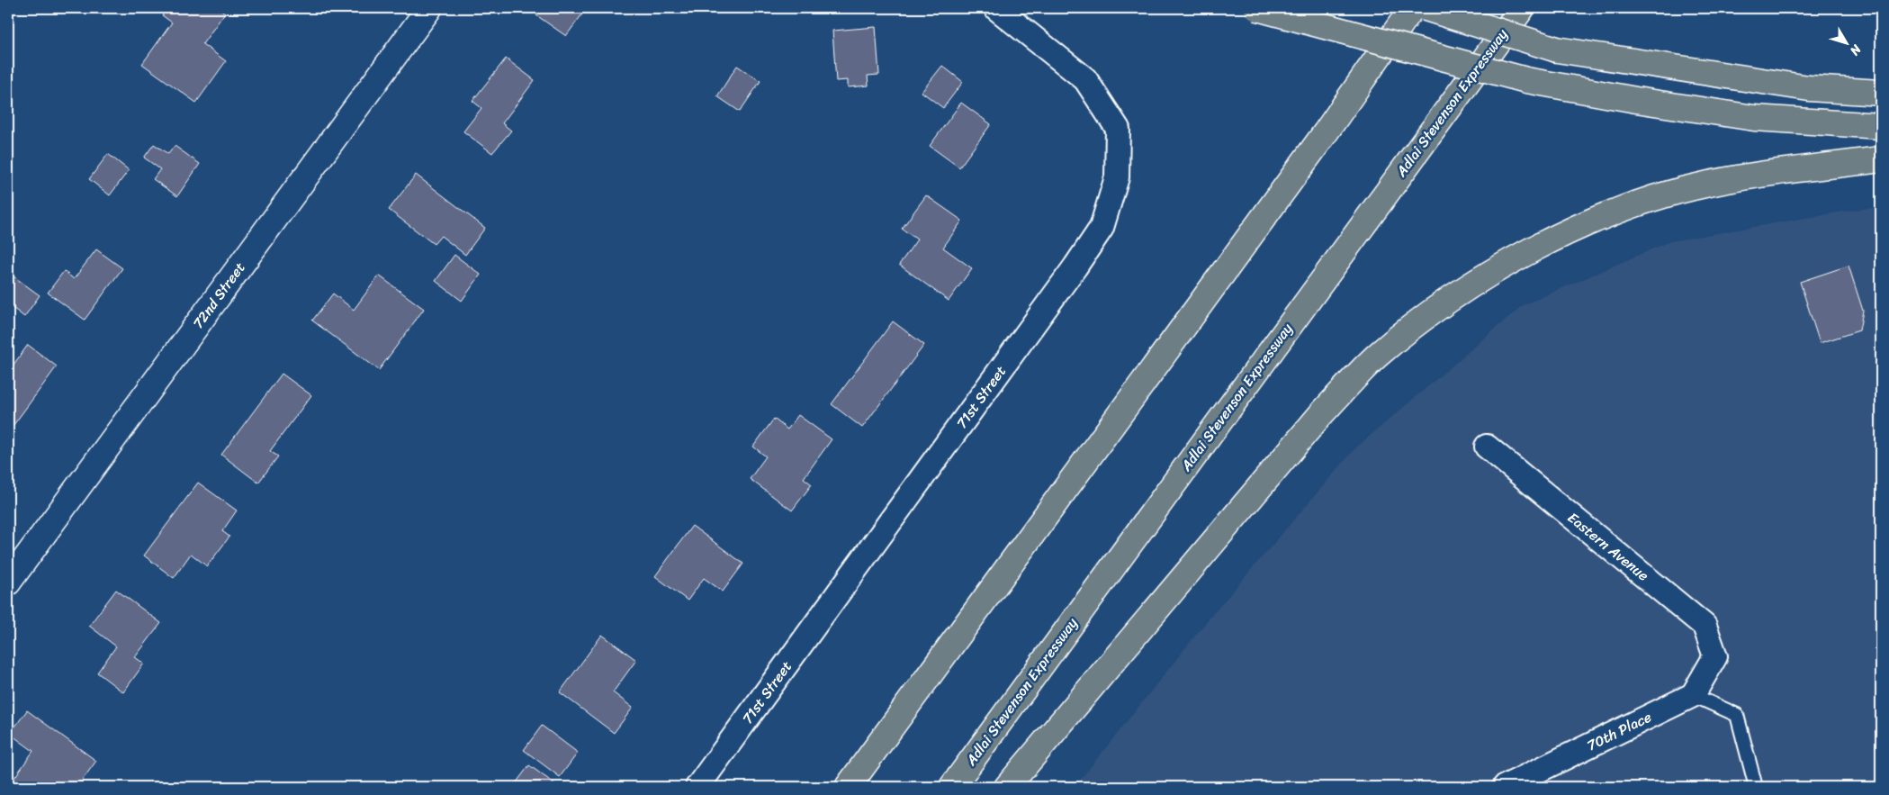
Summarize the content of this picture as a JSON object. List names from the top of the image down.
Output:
{
  "streets": {
    "highway": ["Adlai Stevenson Expressway"],
    "street": [
      "72nd Street",
      "71st Street",
      "Eastern Avenue",
      "70th Place"
    ]
  },
  "crossings": [
    ["Eastern Avenue", "70th Place"]
  ],
  "north": "bottom right"
}
